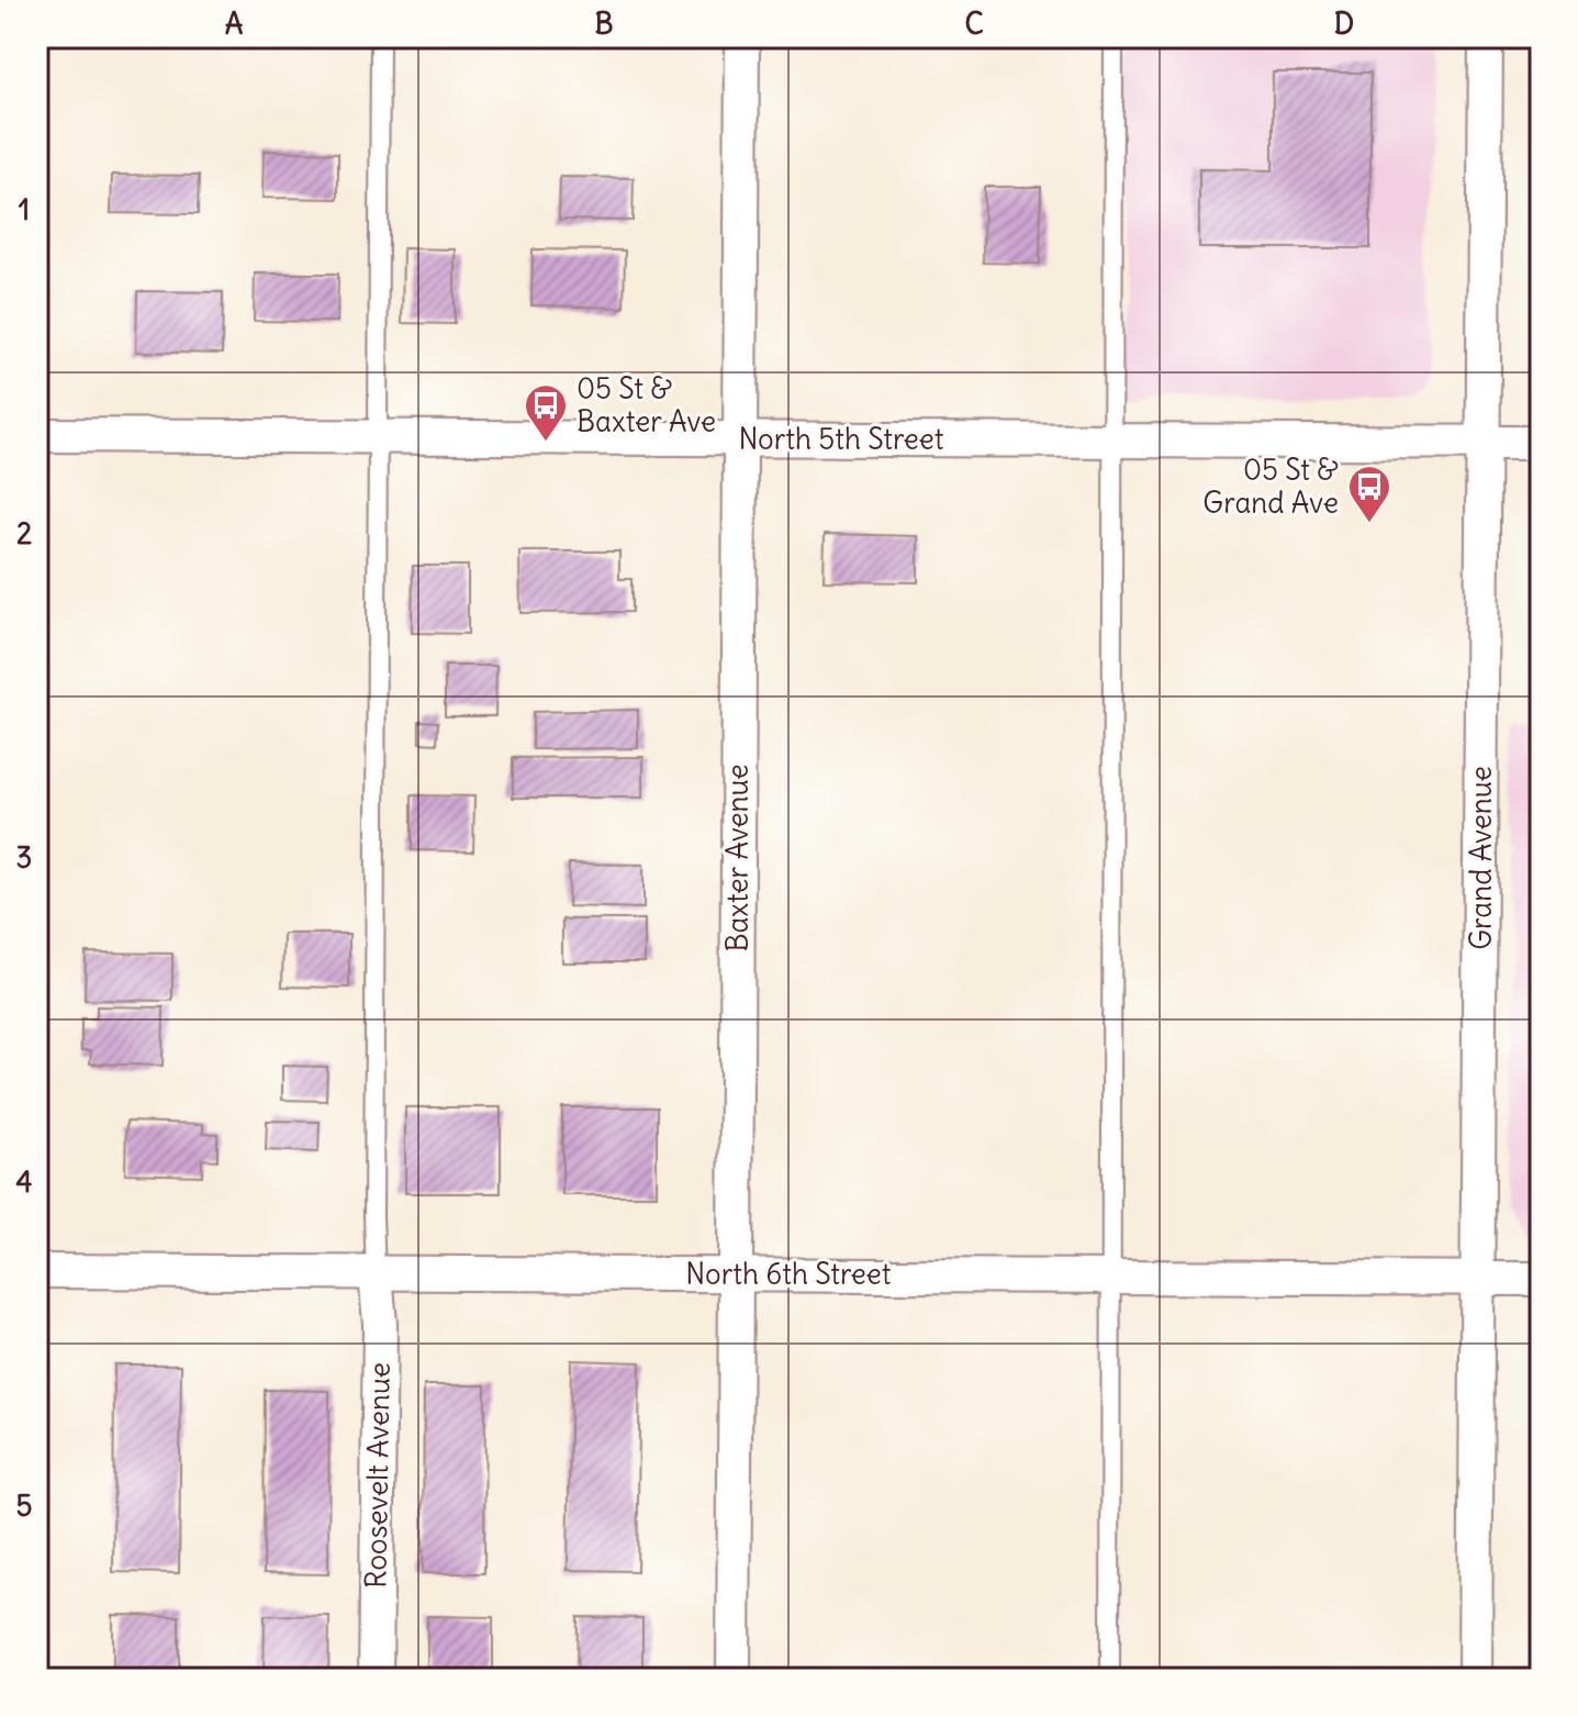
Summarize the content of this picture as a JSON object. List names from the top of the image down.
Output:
{
  "streets": {
    "street": [
      "North 5th Street",
      "Baxter Avenue",
      "Grand Avenue",
      "North 6th Street",
      "Roosevelt Avenue"
    ]
  },
  "crossings": [
    ["North 5th Street", "Baxter Avenue"],
    ["North 5th Street", "Grand Avenue"],
    ["Baxter Avenue", "North 6th Street"],
    ["Grand Avenue", "North 6th Street"],
    ["North 6th Street", "Roosevelt Avenue"]
  ],
  "places": {
    "bus stop": ["05 St & Baxter Ave", "05 St & Grand Ave"]
  },
  "grid": {
    "columns": [
      "A",
      "B",
      "C",
      "D"
    ],
    "rows": [
      "1",
      "2",
      "3",
      "4",
      "5"
    ]
  }
}
